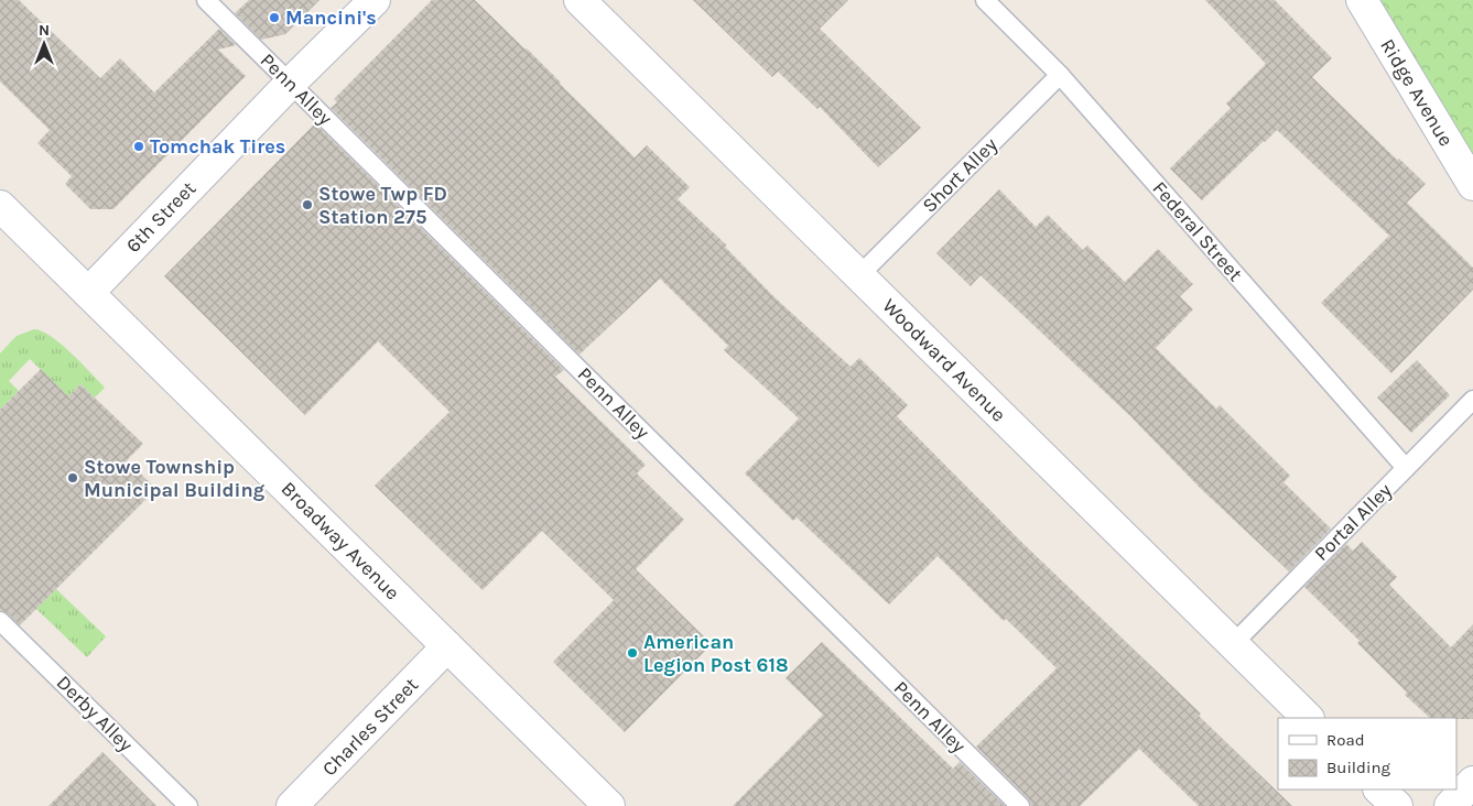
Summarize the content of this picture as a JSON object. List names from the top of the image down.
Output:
{
  "streets": {
    "street": [
      "Ridge Avenue",
      "6th Street",
      "Woodward Avenue",
      "Broadway Avenue",
      "Charles Street"
    ],
    "lane": [
      "Penn Alley",
      "Short Alley",
      "Federal Street",
      "Portal Alley",
      "Derby Alley"
    ]
  },
  "crossings": [
    ["Penn Alley", "6th Street"],
    ["Short Alley", "Federal Street"],
    ["Short Alley", "Woodward Avenue"],
    ["6th Street", "Broadway Avenue"],
    ["Federal Street", "Portal Alley"],
    ["Woodward Avenue", "Portal Alley"],
    ["Broadway Avenue", "Charles Street"]
  ],
  "places": [
    "Mancini's",
    "Tomchak Tires",
    "Stowe Twp FD Station 275",
    "Stowe Township Municipal Building",
    "American Legion Post 618"
  ],
  "legend": ["Road", "Building"],
  "north": "top"
}
